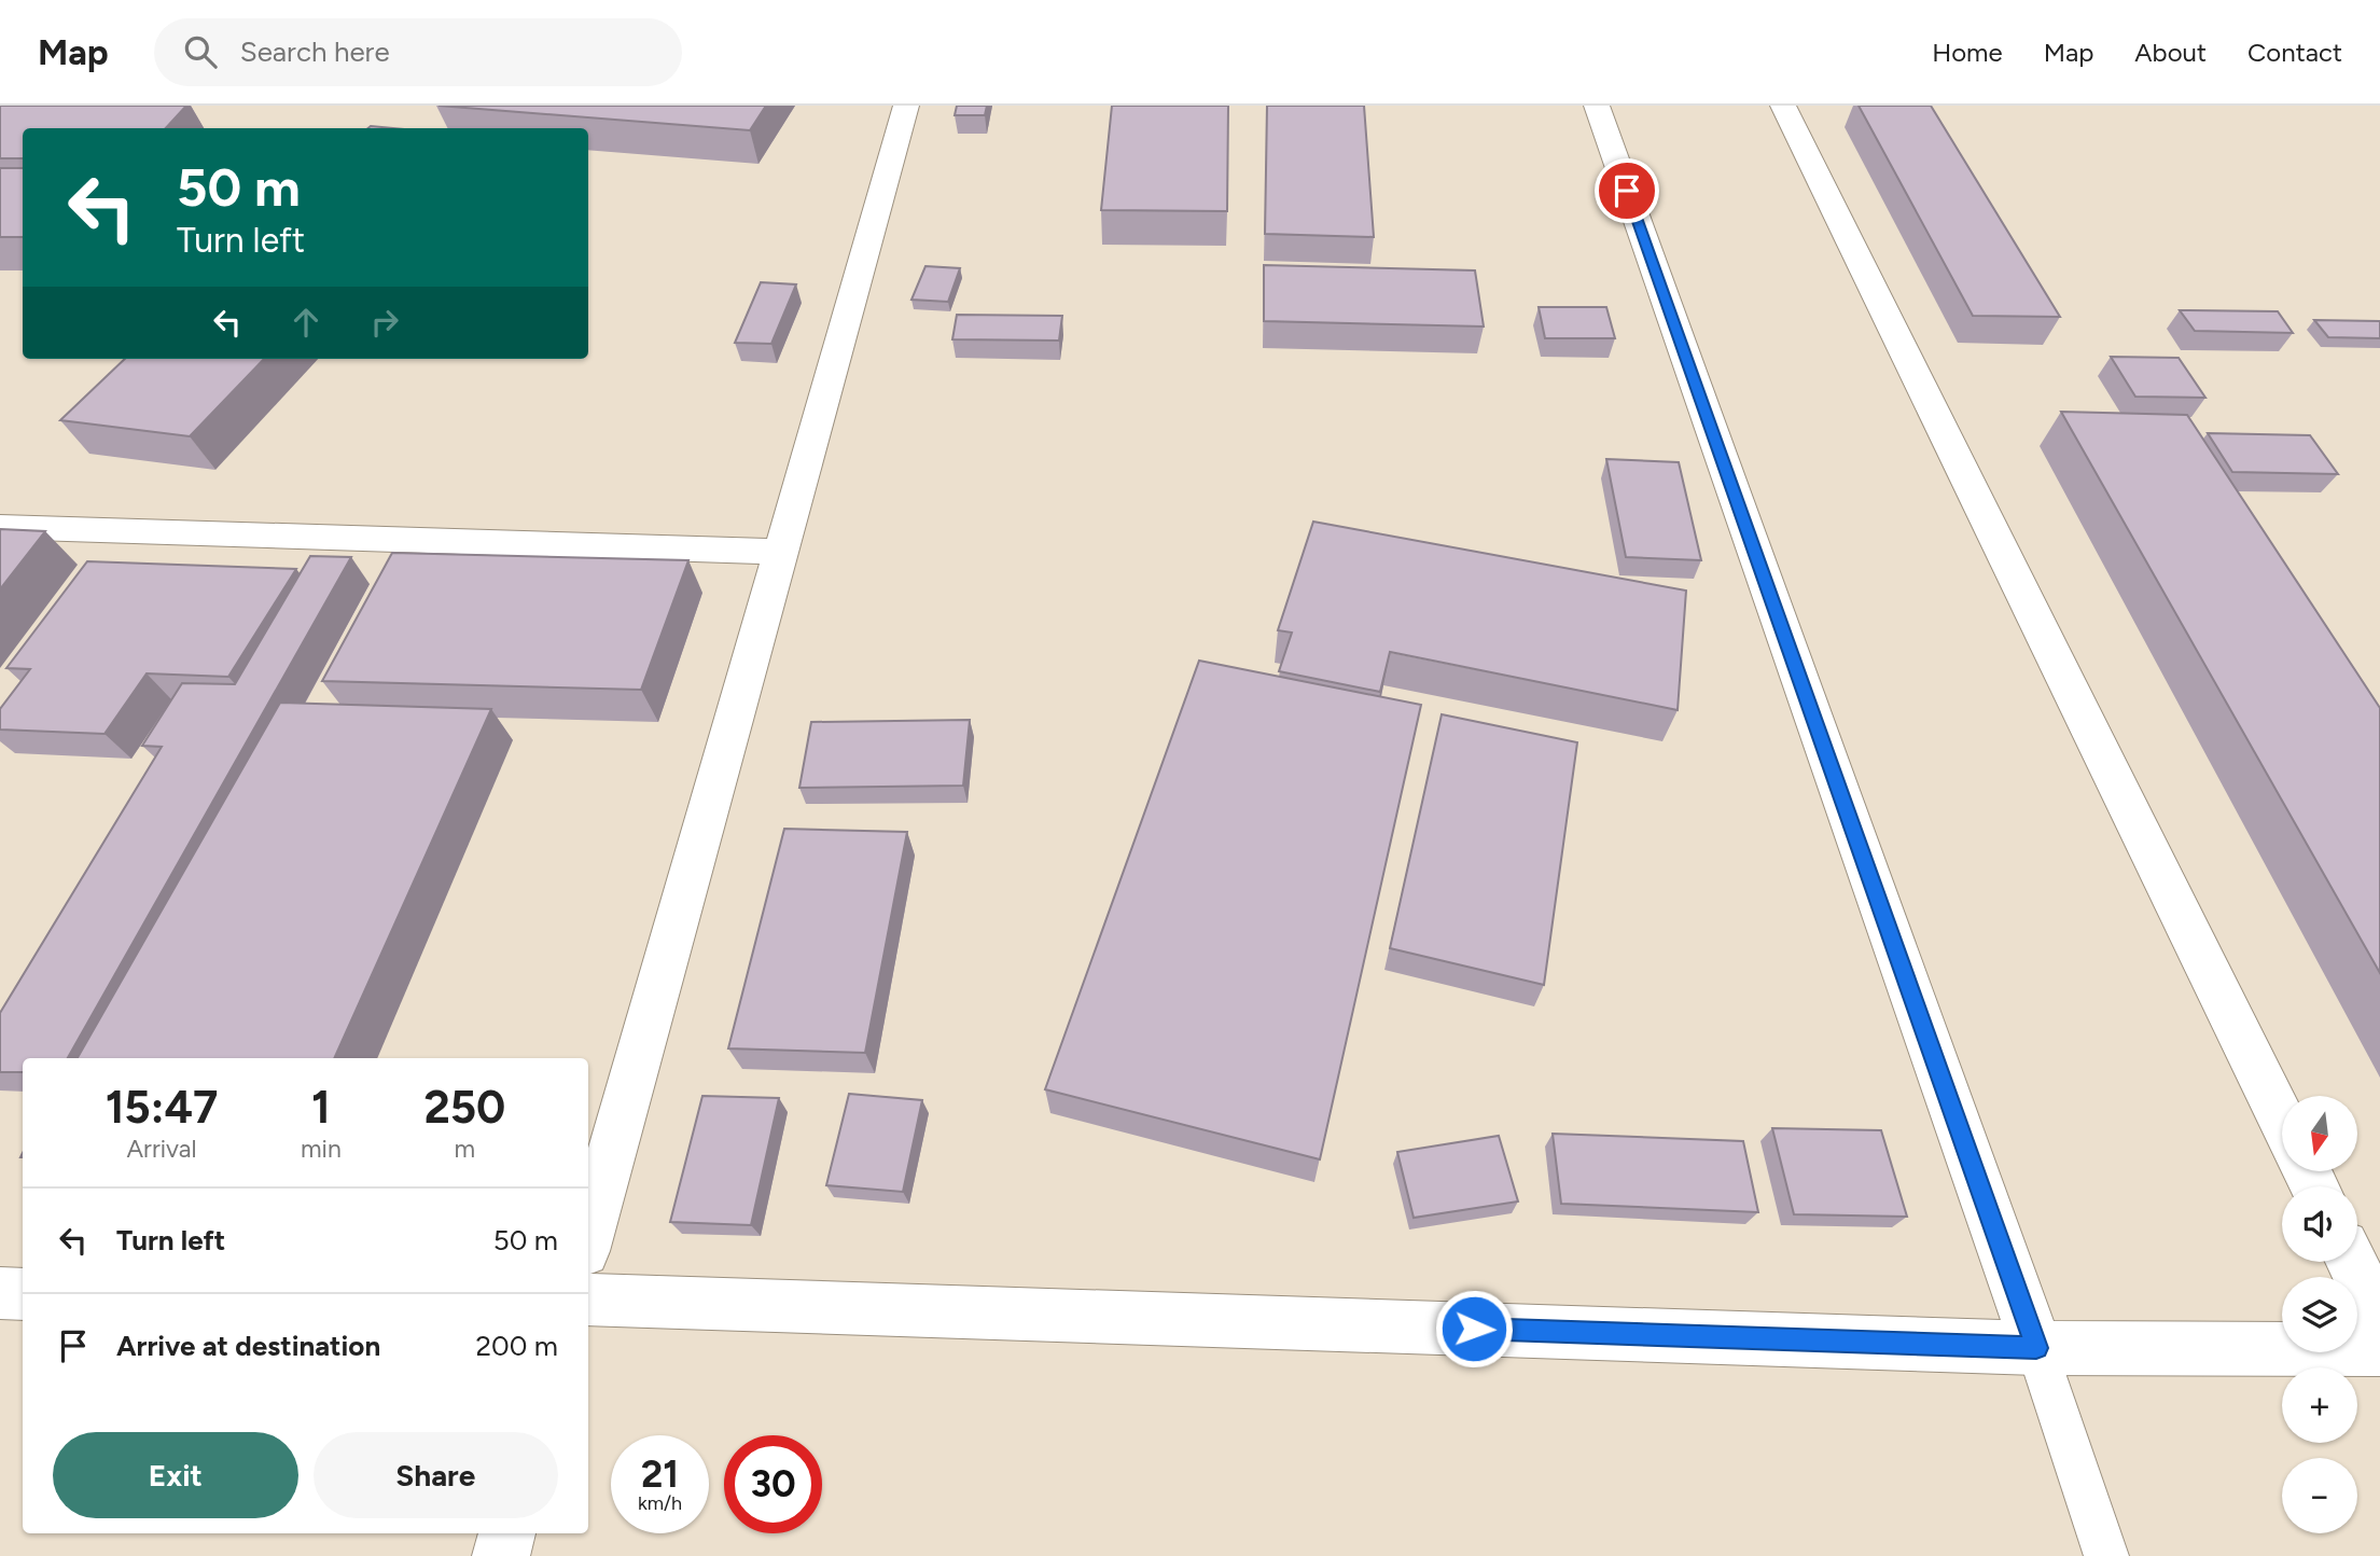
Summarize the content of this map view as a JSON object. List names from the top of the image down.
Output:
{
  "north": "bottom",
  "page": {
    "header": "Map",
    "search": "Search here",
    "nav": [
      "Home",
      "Map",
      "About",
      "Contact"
    ],
    "turn": ["50 m", "Turn left"],
    "eta": [
      "15:47",
      "Arrival",
      "1",
      "min",
      "250",
      "m"
    ],
    "map_buttons": ["+", "−"],
    "list": [
      {
        "name": "Turn left",
        "value": "50 m"
      },
      {
        "name": "Arrive at destination",
        "value": "200 m"
      }
    ],
    "buttons": ["Exit", "Share"],
    "speed": "21 km/h",
    "limit": "30"
  }
}
